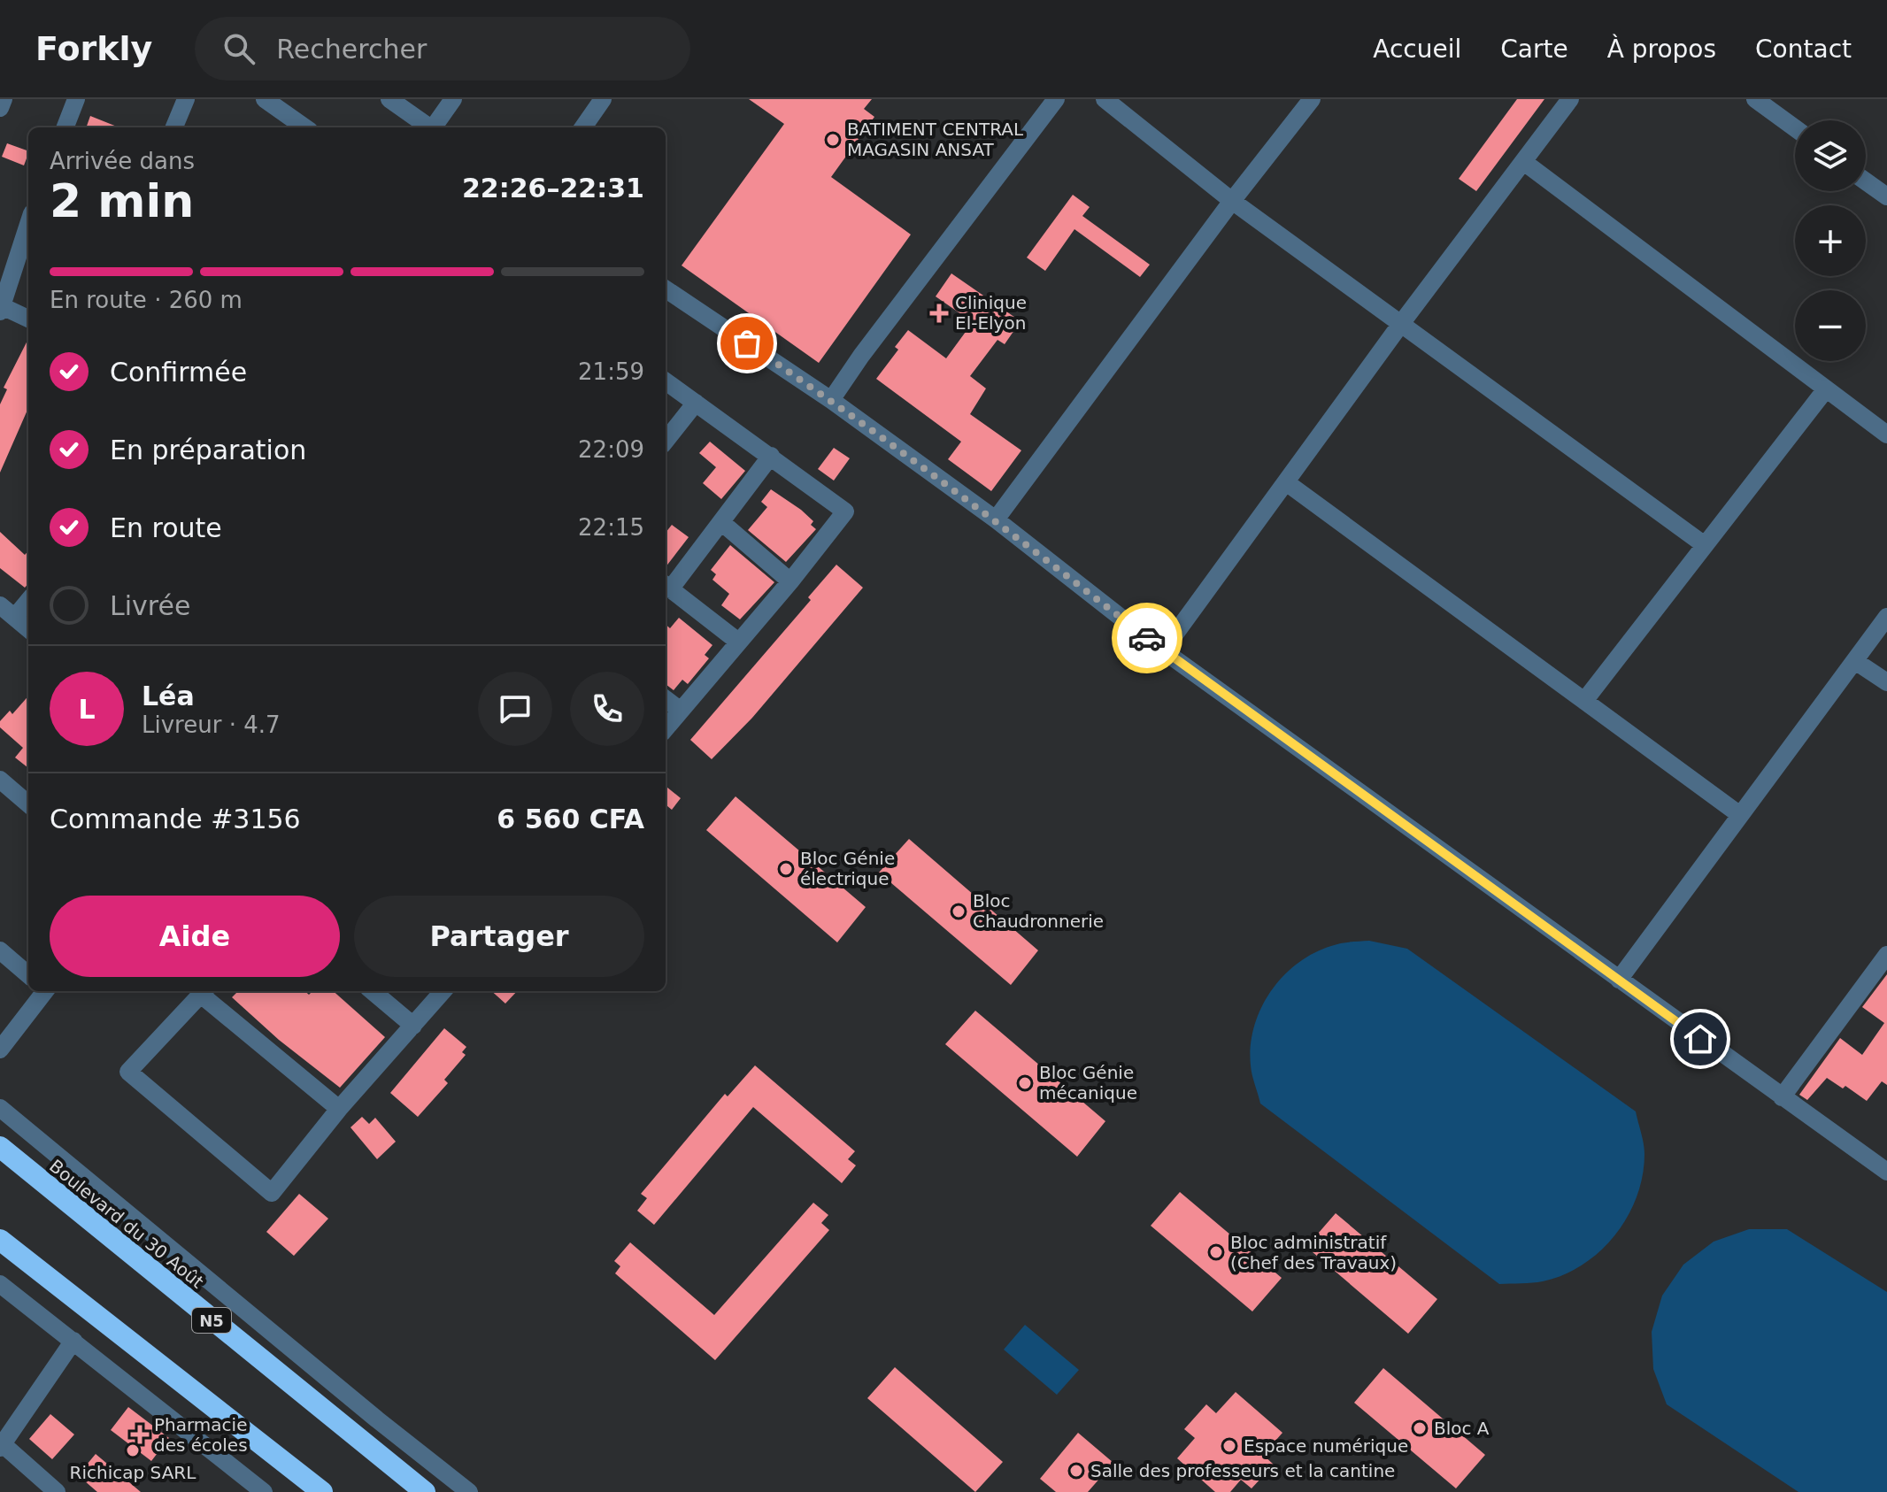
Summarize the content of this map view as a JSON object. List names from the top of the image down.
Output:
{
  "streets": {
    "highway": ["Boulevard du 30 Août", "N5"]
  },
  "places": {
    "other": [
      "BATIMENT CENTRAL MAGASIN ANSAT",
      "Bloc Génie électrique",
      "Bloc Chaudronnerie",
      "Bloc Génie mécanique",
      "Bloc administratif (Chef des Travaux)",
      "Bloc A",
      "Espace numérique",
      "Richicap SARL",
      "Salle des professeurs et la cantine"
    ],
    "health": ["Clinique El-Elyon", "Pharmacie des écoles"]
  },
  "page": {
    "header": "Forkly",
    "search": "Rechercher",
    "nav": [
      "Accueil",
      "Carte",
      "À propos",
      "Contact"
    ],
    "map_buttons": ["+", "−"],
    "heading": ["2 min", "Arrivée dans", "22:26–22:31"],
    "panel": [
      "Léa",
      "Livreur · 4.7",
      "Commande #3156",
      "6 560 CFA"
    ],
    "bar": "En route · 260 m",
    "list": [
      ["Confirmée", "21:59"],
      ["En préparation", "22:09"],
      ["En route", "22:15"],
      "Livrée"
    ],
    "round": "L",
    "buttons": ["Aide", "Partager"]
  }
}
